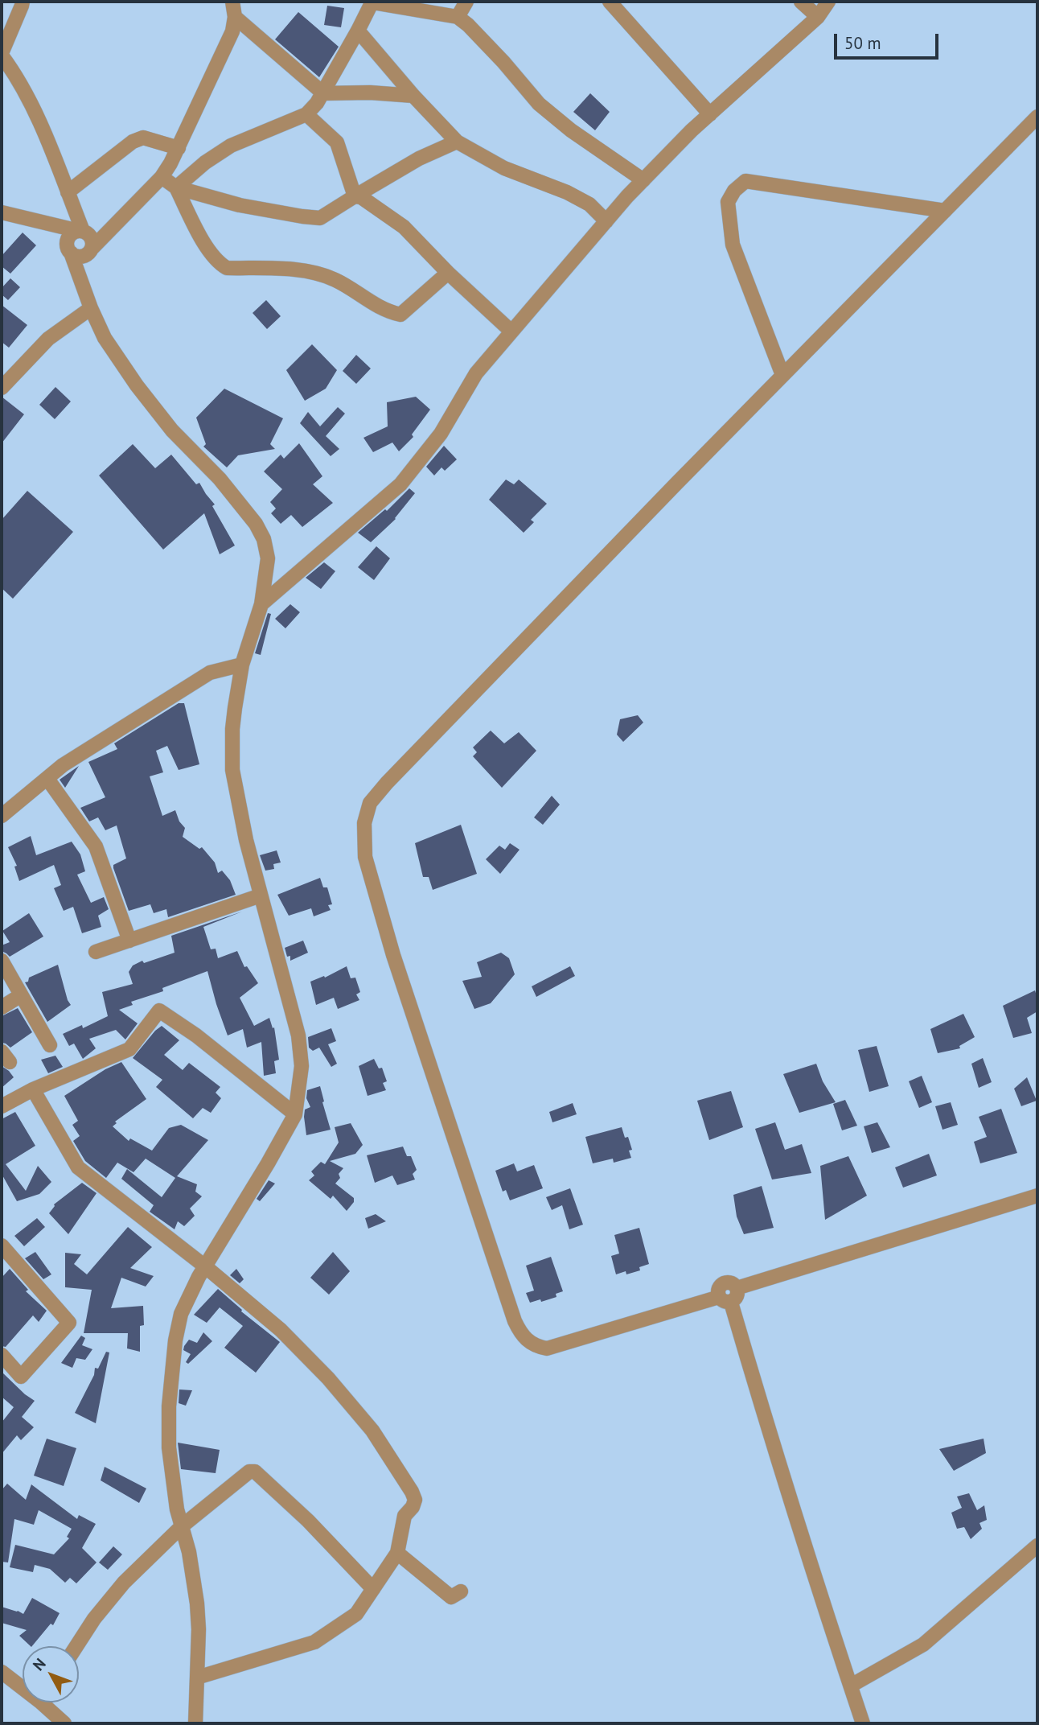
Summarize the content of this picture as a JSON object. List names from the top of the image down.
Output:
{
  "scale_bar": "50 m",
  "north": "top left"
}
